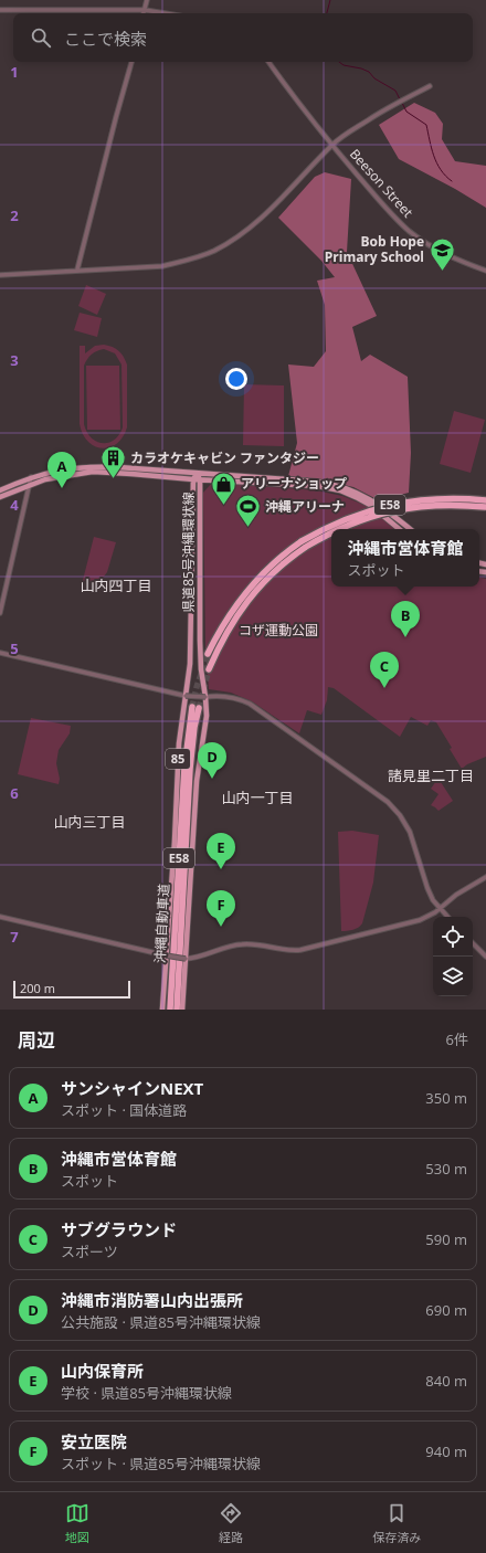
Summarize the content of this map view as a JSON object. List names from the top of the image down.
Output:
{
  "streets": {
    "highway": ["E58", "沖縄自動車道"],
    "main road": ["県道85号沖縄環状線", "85"],
    "street": ["Beeson Street"]
  },
  "districts": [
    "山内四丁目",
    "諸見里二丁目",
    "山内一丁目",
    "山内三丁目"
  ],
  "parks": ["コザ運動公園"],
  "places": {
    "school or university": ["Bob Hope Primary School"],
    "building": ["カラオケキャビン ファンタジー"],
    "shop": ["アリーナショップ"],
    "sports": ["沖縄アリーナ"]
  },
  "scale_bar": "200 m",
  "page": {
    "search": "ここで検索",
    "pins": [
      "A",
      "B",
      "C",
      "D",
      "E",
      "F"
    ],
    "popup": ["沖縄市営体育館", "スポット"],
    "scale": "200 m",
    "heading": ["周辺", "6件"],
    "list": [
      {
        "mark": "A",
        "name": "サンシャインNEXT",
        "note": "スポット · 国体道路",
        "value": "350 m"
      },
      {
        "mark": "B",
        "name": "沖縄市営体育館",
        "note": "スポット",
        "value": "530 m"
      },
      {
        "mark": "C",
        "name": "サブグラウンド",
        "note": "スポーツ",
        "value": "590 m"
      },
      {
        "mark": "D",
        "name": "沖縄市消防署山内出張所",
        "note": "公共施設 · 県道85号沖縄環状線",
        "value": "690 m"
      },
      {
        "mark": "E",
        "name": "山内保育所",
        "note": "学校 · 県道85号沖縄環状線",
        "value": "840 m"
      },
      {
        "mark": "F",
        "name": "安立医院",
        "note": "スポット · 県道85号沖縄環状線",
        "value": "940 m"
      }
    ],
    "nav": ["地図", "経路", "保存済み"]
  },
  "grid": {
    "rows": [
      "1",
      "2",
      "3",
      "4",
      "5",
      "6",
      "7"
    ]
  }
}
